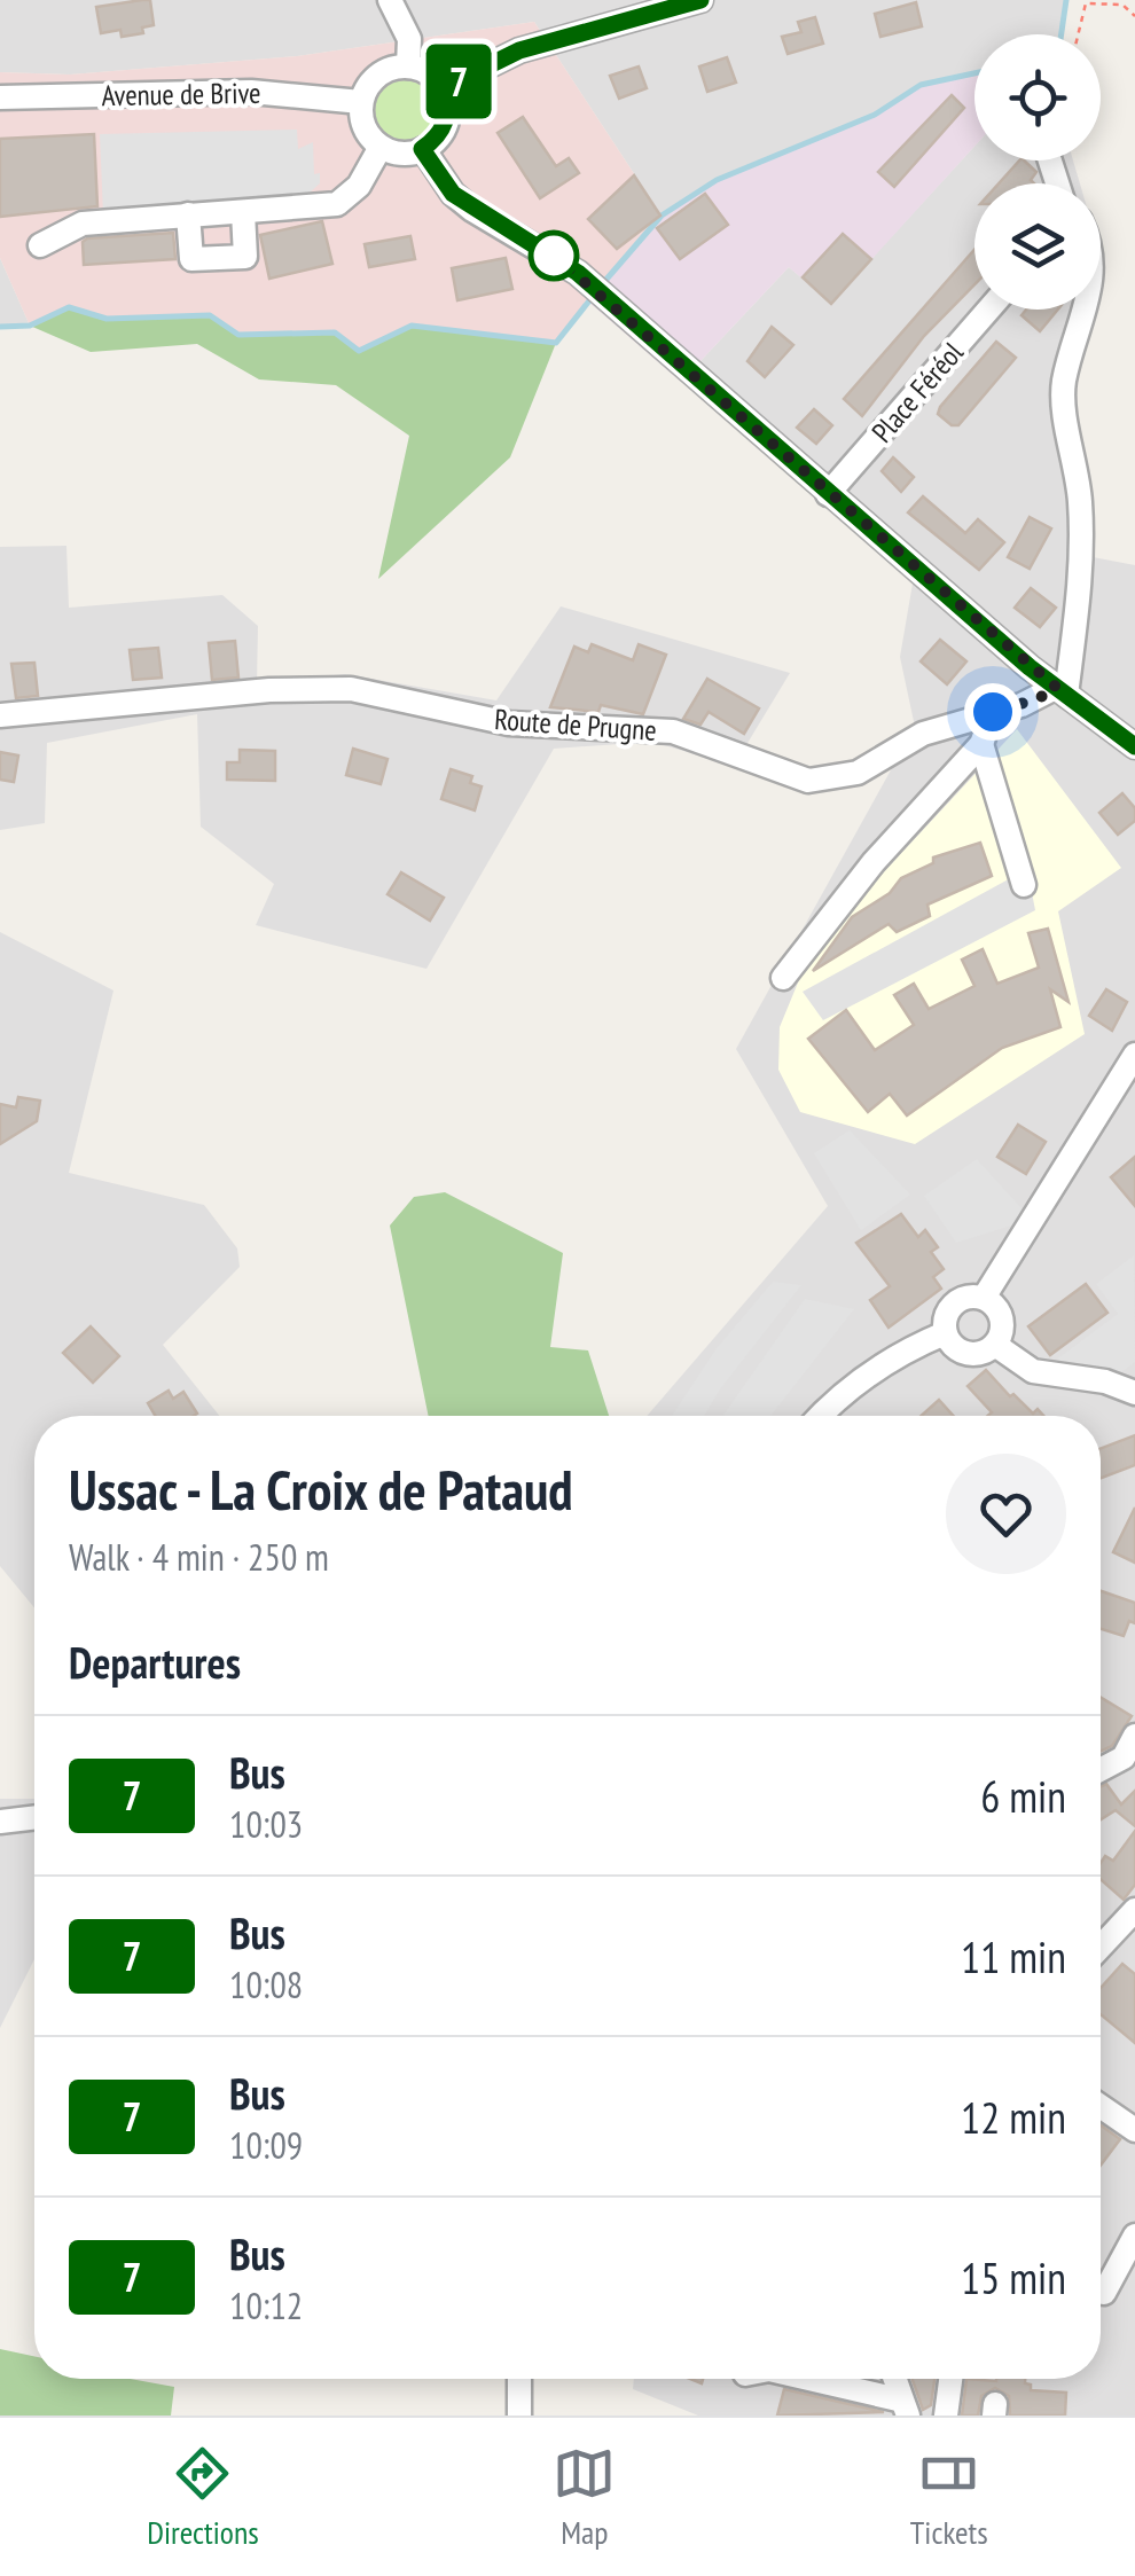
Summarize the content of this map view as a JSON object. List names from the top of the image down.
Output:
{
  "streets": {
    "street": ["Avenue de Brive", "Place Féréol", "Route de Prugne"]
  },
  "lines": ["bus line 7"],
  "page": {
    "on_map": "7",
    "heading": [
      ["Ussac - La Croix de Pataud", "Walk · 4 min · 250 m"],
      "Departures"
    ],
    "list": [
      {
        "mark": "7",
        "name": "Bus",
        "note": "10:03",
        "value": "6 min"
      },
      {
        "mark": "7",
        "name": "Bus",
        "note": "10:08",
        "value": "11 min"
      },
      {
        "mark": "7",
        "name": "Bus",
        "note": "10:09",
        "value": "12 min"
      },
      {
        "mark": "7",
        "name": "Bus",
        "note": "10:12",
        "value": "15 min"
      }
    ],
    "tabs": ["Directions", "Map", "Tickets"]
  }
}
